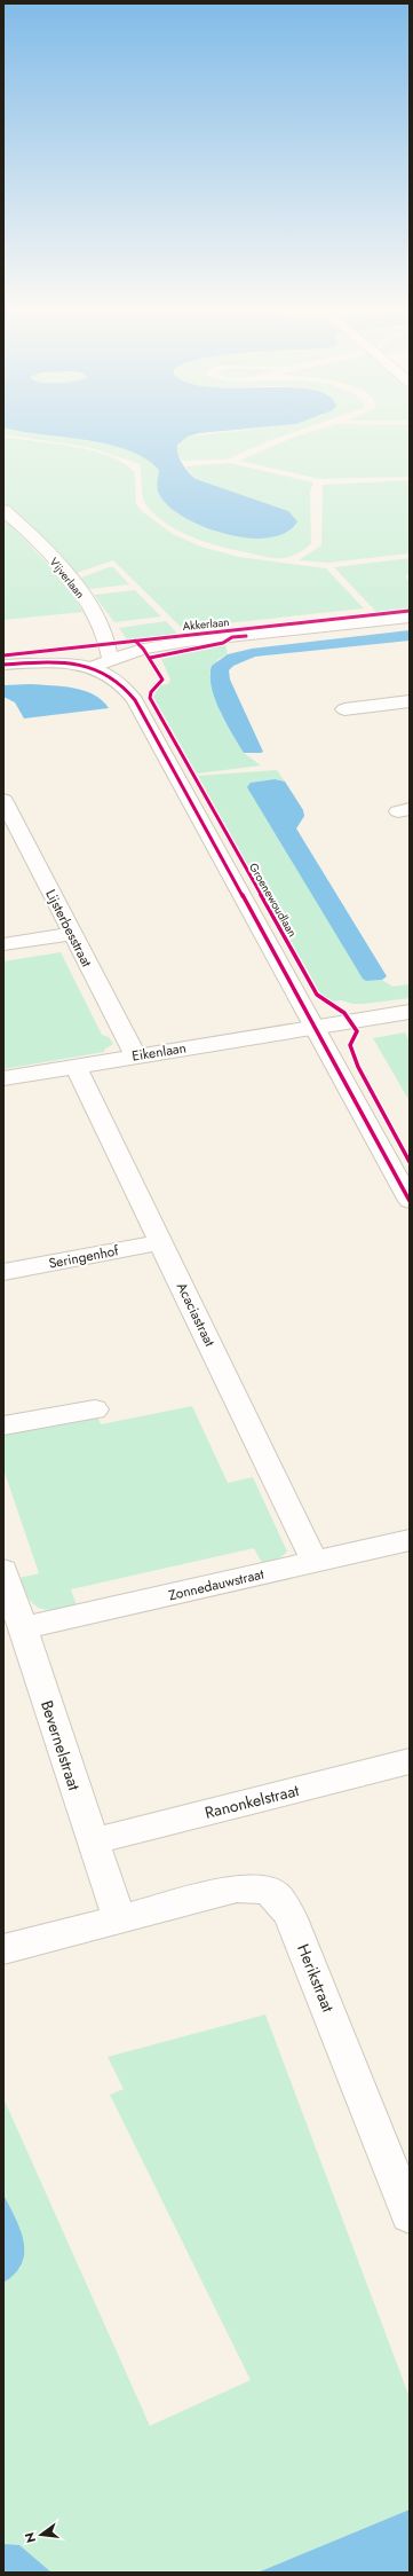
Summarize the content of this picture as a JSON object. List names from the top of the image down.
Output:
{
  "streets": {
    "street": [
      "Vijverlaan",
      "Akkerlaan",
      "Groenewoudlaan",
      "Lijsterbesstraat",
      "Eikenlaan",
      "Seringenhof",
      "Acaciastraat",
      "Zonnedauwstraat",
      "Bevernelstraat",
      "Ranonkelstraat",
      "Herikstraat"
    ]
  },
  "crossings": [
    ["Vijverlaan", "Akkerlaan"],
    ["Akkerlaan", "Groenewoudlaan"],
    ["Groenewoudlaan", "Eikenlaan"],
    ["Lijsterbesstraat", "Eikenlaan"],
    ["Eikenlaan", "Acaciastraat"],
    ["Seringenhof", "Acaciastraat"],
    ["Acaciastraat", "Zonnedauwstraat"],
    ["Zonnedauwstraat", "Bevernelstraat"],
    ["Bevernelstraat", "Ranonkelstraat"],
    ["Bevernelstraat", "Herikstraat"]
  ],
  "north": "left"
}
